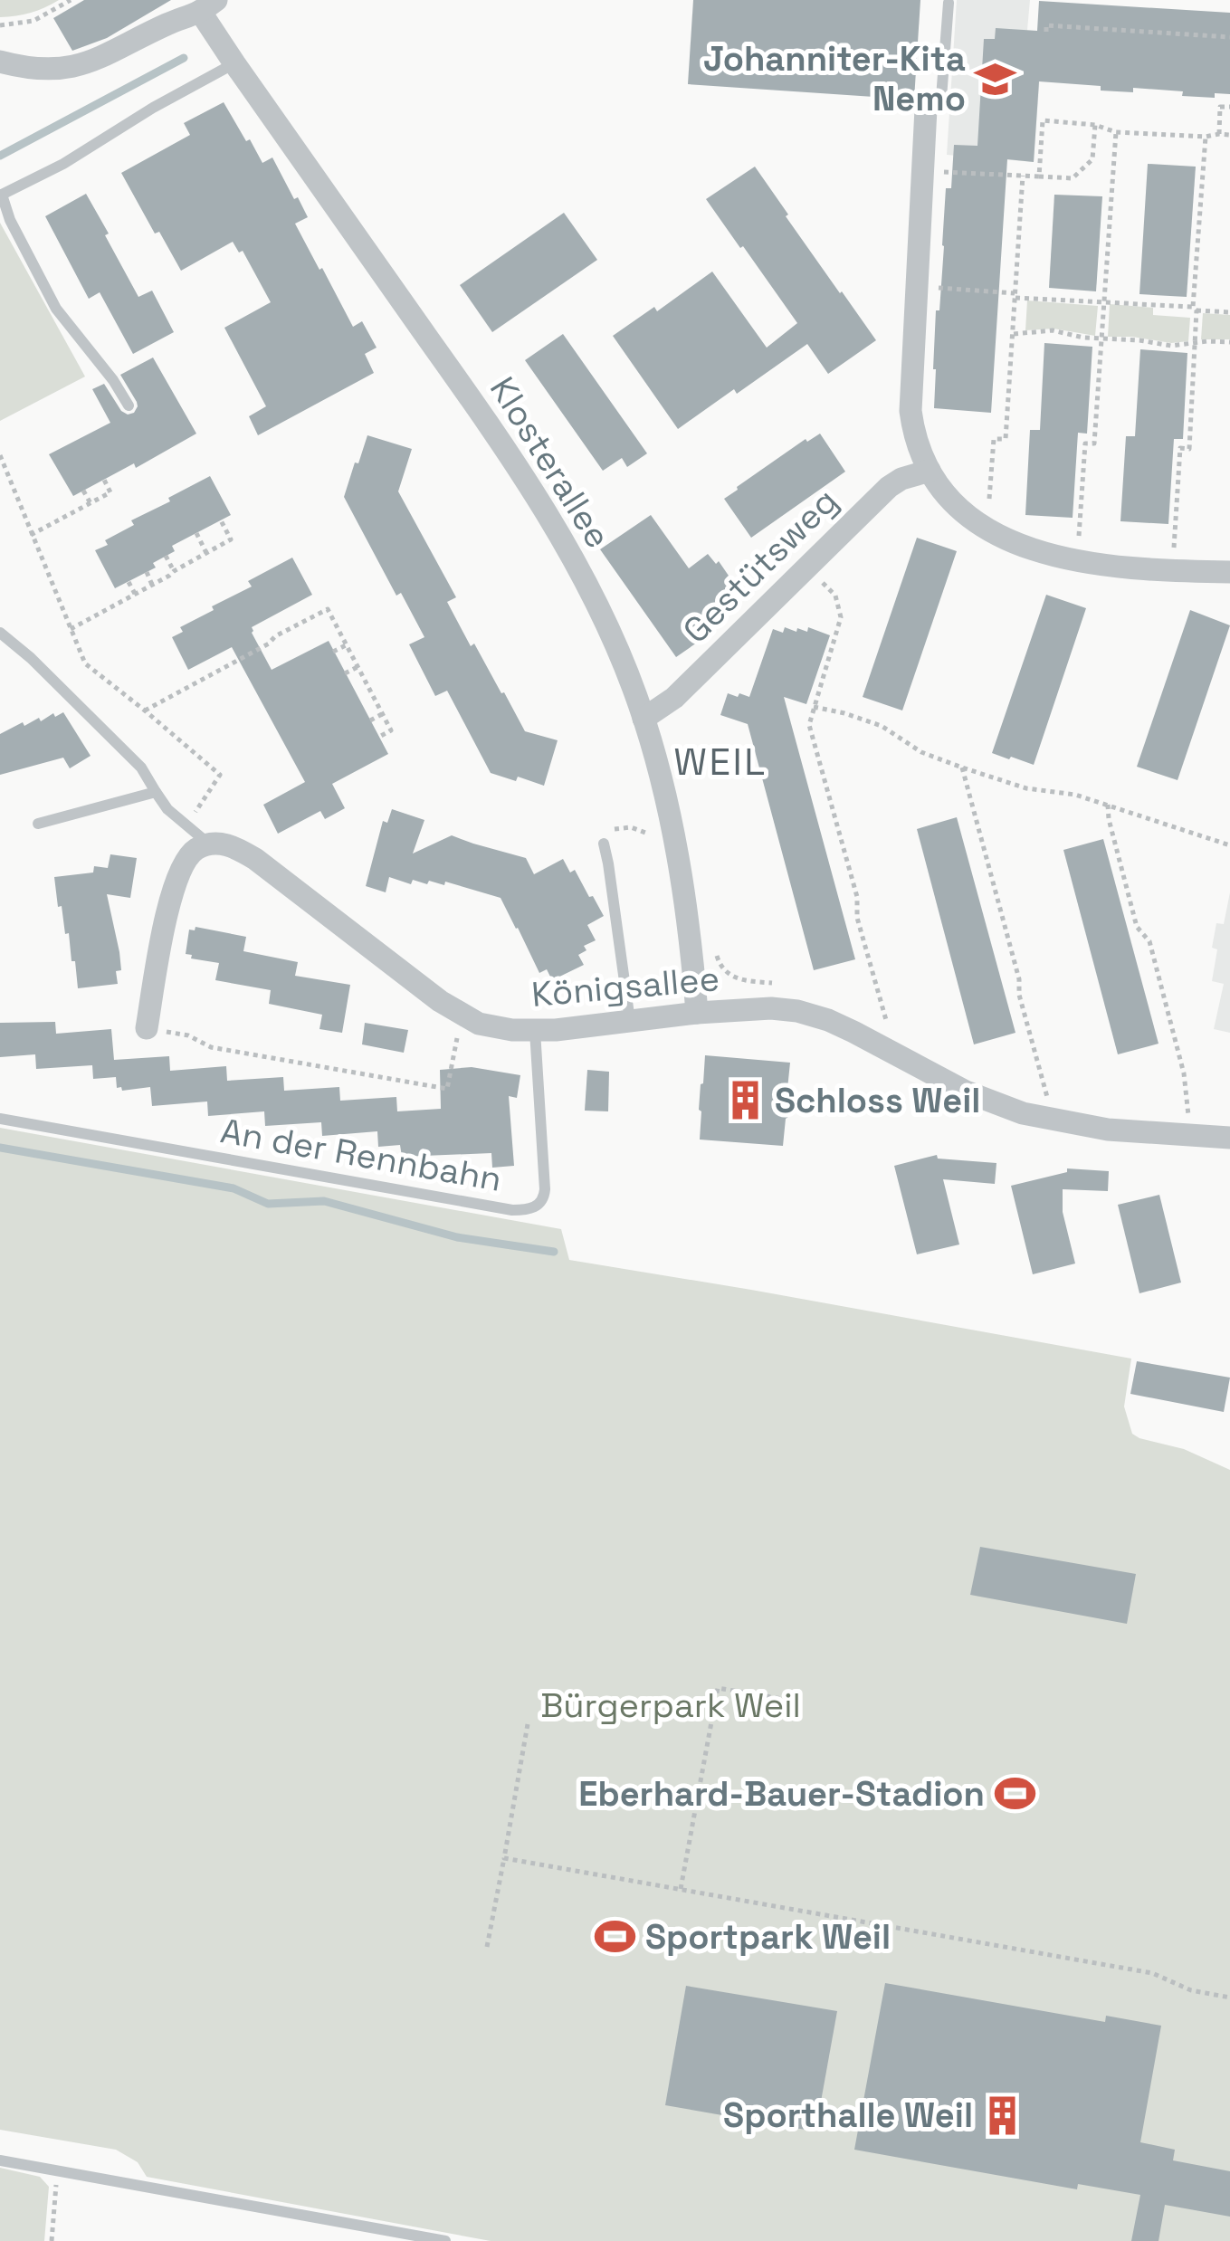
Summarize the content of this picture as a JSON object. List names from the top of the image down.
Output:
{
  "streets": {
    "street": ["Klosterallee", "Gestütsweg", "Königsallee"],
    "lane": ["An der Rennbahn"]
  },
  "crossings": [
    ["Klosterallee", "Gestütsweg"],
    ["Klosterallee", "Königsallee"],
    ["Königsallee", "An der Rennbahn"]
  ],
  "districts": ["WEIL"],
  "parks": ["Bürgerpark Weil"],
  "places": {
    "school or university": ["Johanniter-Kita Nemo"],
    "building": ["Schloss Weil", "Sporthalle Weil"],
    "sports": ["Eberhard-Bauer-Stadion", "Sportpark Weil"]
  }
}
